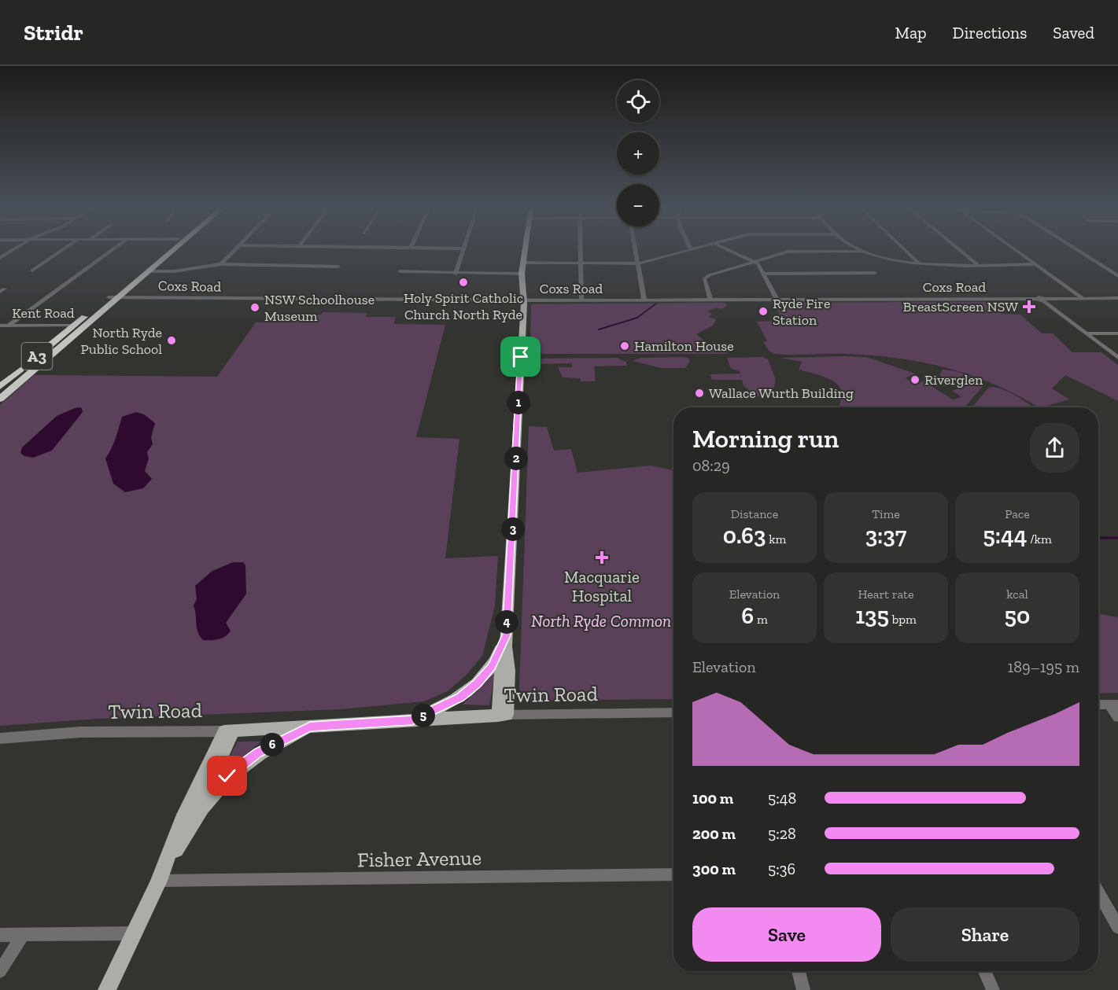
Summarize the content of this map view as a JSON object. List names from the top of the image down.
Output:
{
  "streets": {
    "highway": ["Kent Road", "A3"],
    "main road": ["Twin Road"],
    "street": ["Coxs Road", "Fisher Avenue"]
  },
  "crossings": [
    ["Coxs Road", "A3"],
    ["Kent Road", "A3"]
  ],
  "parks": ["North Ryde Common"],
  "places": {
    "other": [
      "Holy Spirit Catholic Church North Ryde",
      "NSW Schoolhouse Museum",
      "Ryde Fire Station",
      "North Ryde Public School",
      "Hamilton House",
      "Riverglen",
      "Wallace Wurth Building"
    ],
    "health": ["BreastScreen NSW", "Macquarie Hospital"]
  },
  "page": {
    "header": "Stridr",
    "nav": ["Map", "Directions", "Saved"],
    "map_buttons": ["+", "−"],
    "pins": [
      "1",
      "2",
      "3",
      "4",
      "5",
      "6"
    ],
    "heading": ["Morning run", "08:29"],
    "stats": [
      ["Distance", "0.63 km"],
      ["Time", "3:37"],
      ["Pace", "5:44 /km"],
      ["Elevation", "6 m"],
      ["Heart rate", "135 bpm"],
      ["kcal", "50"]
    ],
    "chart": ["Elevation", "189–195 m"],
    "list": [
      {
        "name": "100 m",
        "note": "5:48"
      },
      {
        "name": "200 m",
        "note": "5:28"
      },
      {
        "name": "300 m",
        "note": "5:36"
      }
    ],
    "buttons": ["Save", "Share"]
  }
}
